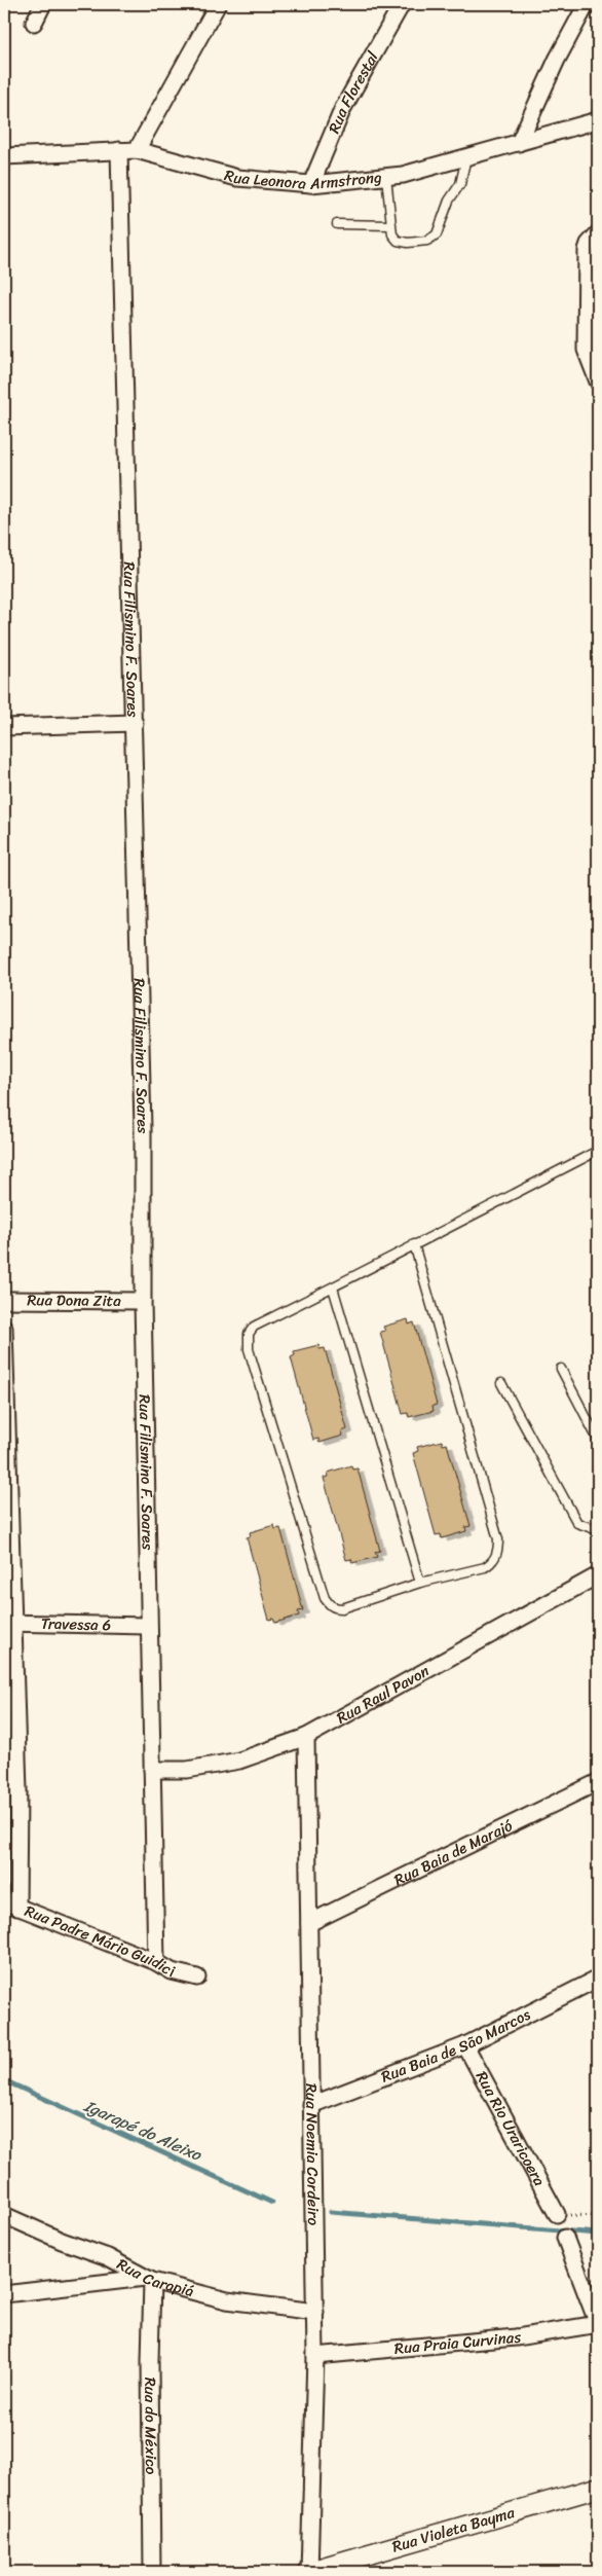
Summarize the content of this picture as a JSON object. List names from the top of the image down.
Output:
{
  "streets": {
    "street": [
      "Rua Florestal",
      "Rua Leonora Armstrong",
      "Rua Filismino F. Soares",
      "Rua Dona Zita",
      "Travessa 6",
      "Rua Raul Pavon",
      "Rua Baia de Marajó",
      "Rua Padre Mário Guidici",
      "Rua Baia de São Marcos",
      "Rua Rio Uraricoera",
      "Rua Noemia Cordeiro",
      "Rua Carapiá",
      "Rua Praia Curvinas",
      "Rua do México",
      "Rua Violeta Bayma"
    ]
  },
  "crossings": [
    ["Rua Florestal", "Rua Leonora Armstrong"],
    ["Rua Leonora Armstrong", "Rua Filismino F. Soares"],
    ["Rua Filismino F. Soares", "Rua Dona Zita"],
    ["Rua Filismino F. Soares", "Travessa 6"],
    ["Rua Filismino F. Soares", "Rua Raul Pavon"],
    ["Rua Filismino F. Soares", "Rua Padre Mário Guidici"],
    ["Rua Raul Pavon", "Rua Noemia Cordeiro"],
    ["Rua Baia de Marajó", "Rua Noemia Cordeiro"],
    ["Rua Baia de São Marcos", "Rua Rio Uraricoera"],
    ["Rua Baia de São Marcos", "Rua Noemia Cordeiro"],
    ["Rua Noemia Cordeiro", "Rua Carapiá"],
    ["Rua Noemia Cordeiro", "Rua Praia Curvinas"],
    ["Rua Noemia Cordeiro", "Rua Violeta Bayma"],
    ["Rua Carapiá", "Rua do México"]
  ],
  "water": ["Igarapé do Aleixo"]
}
